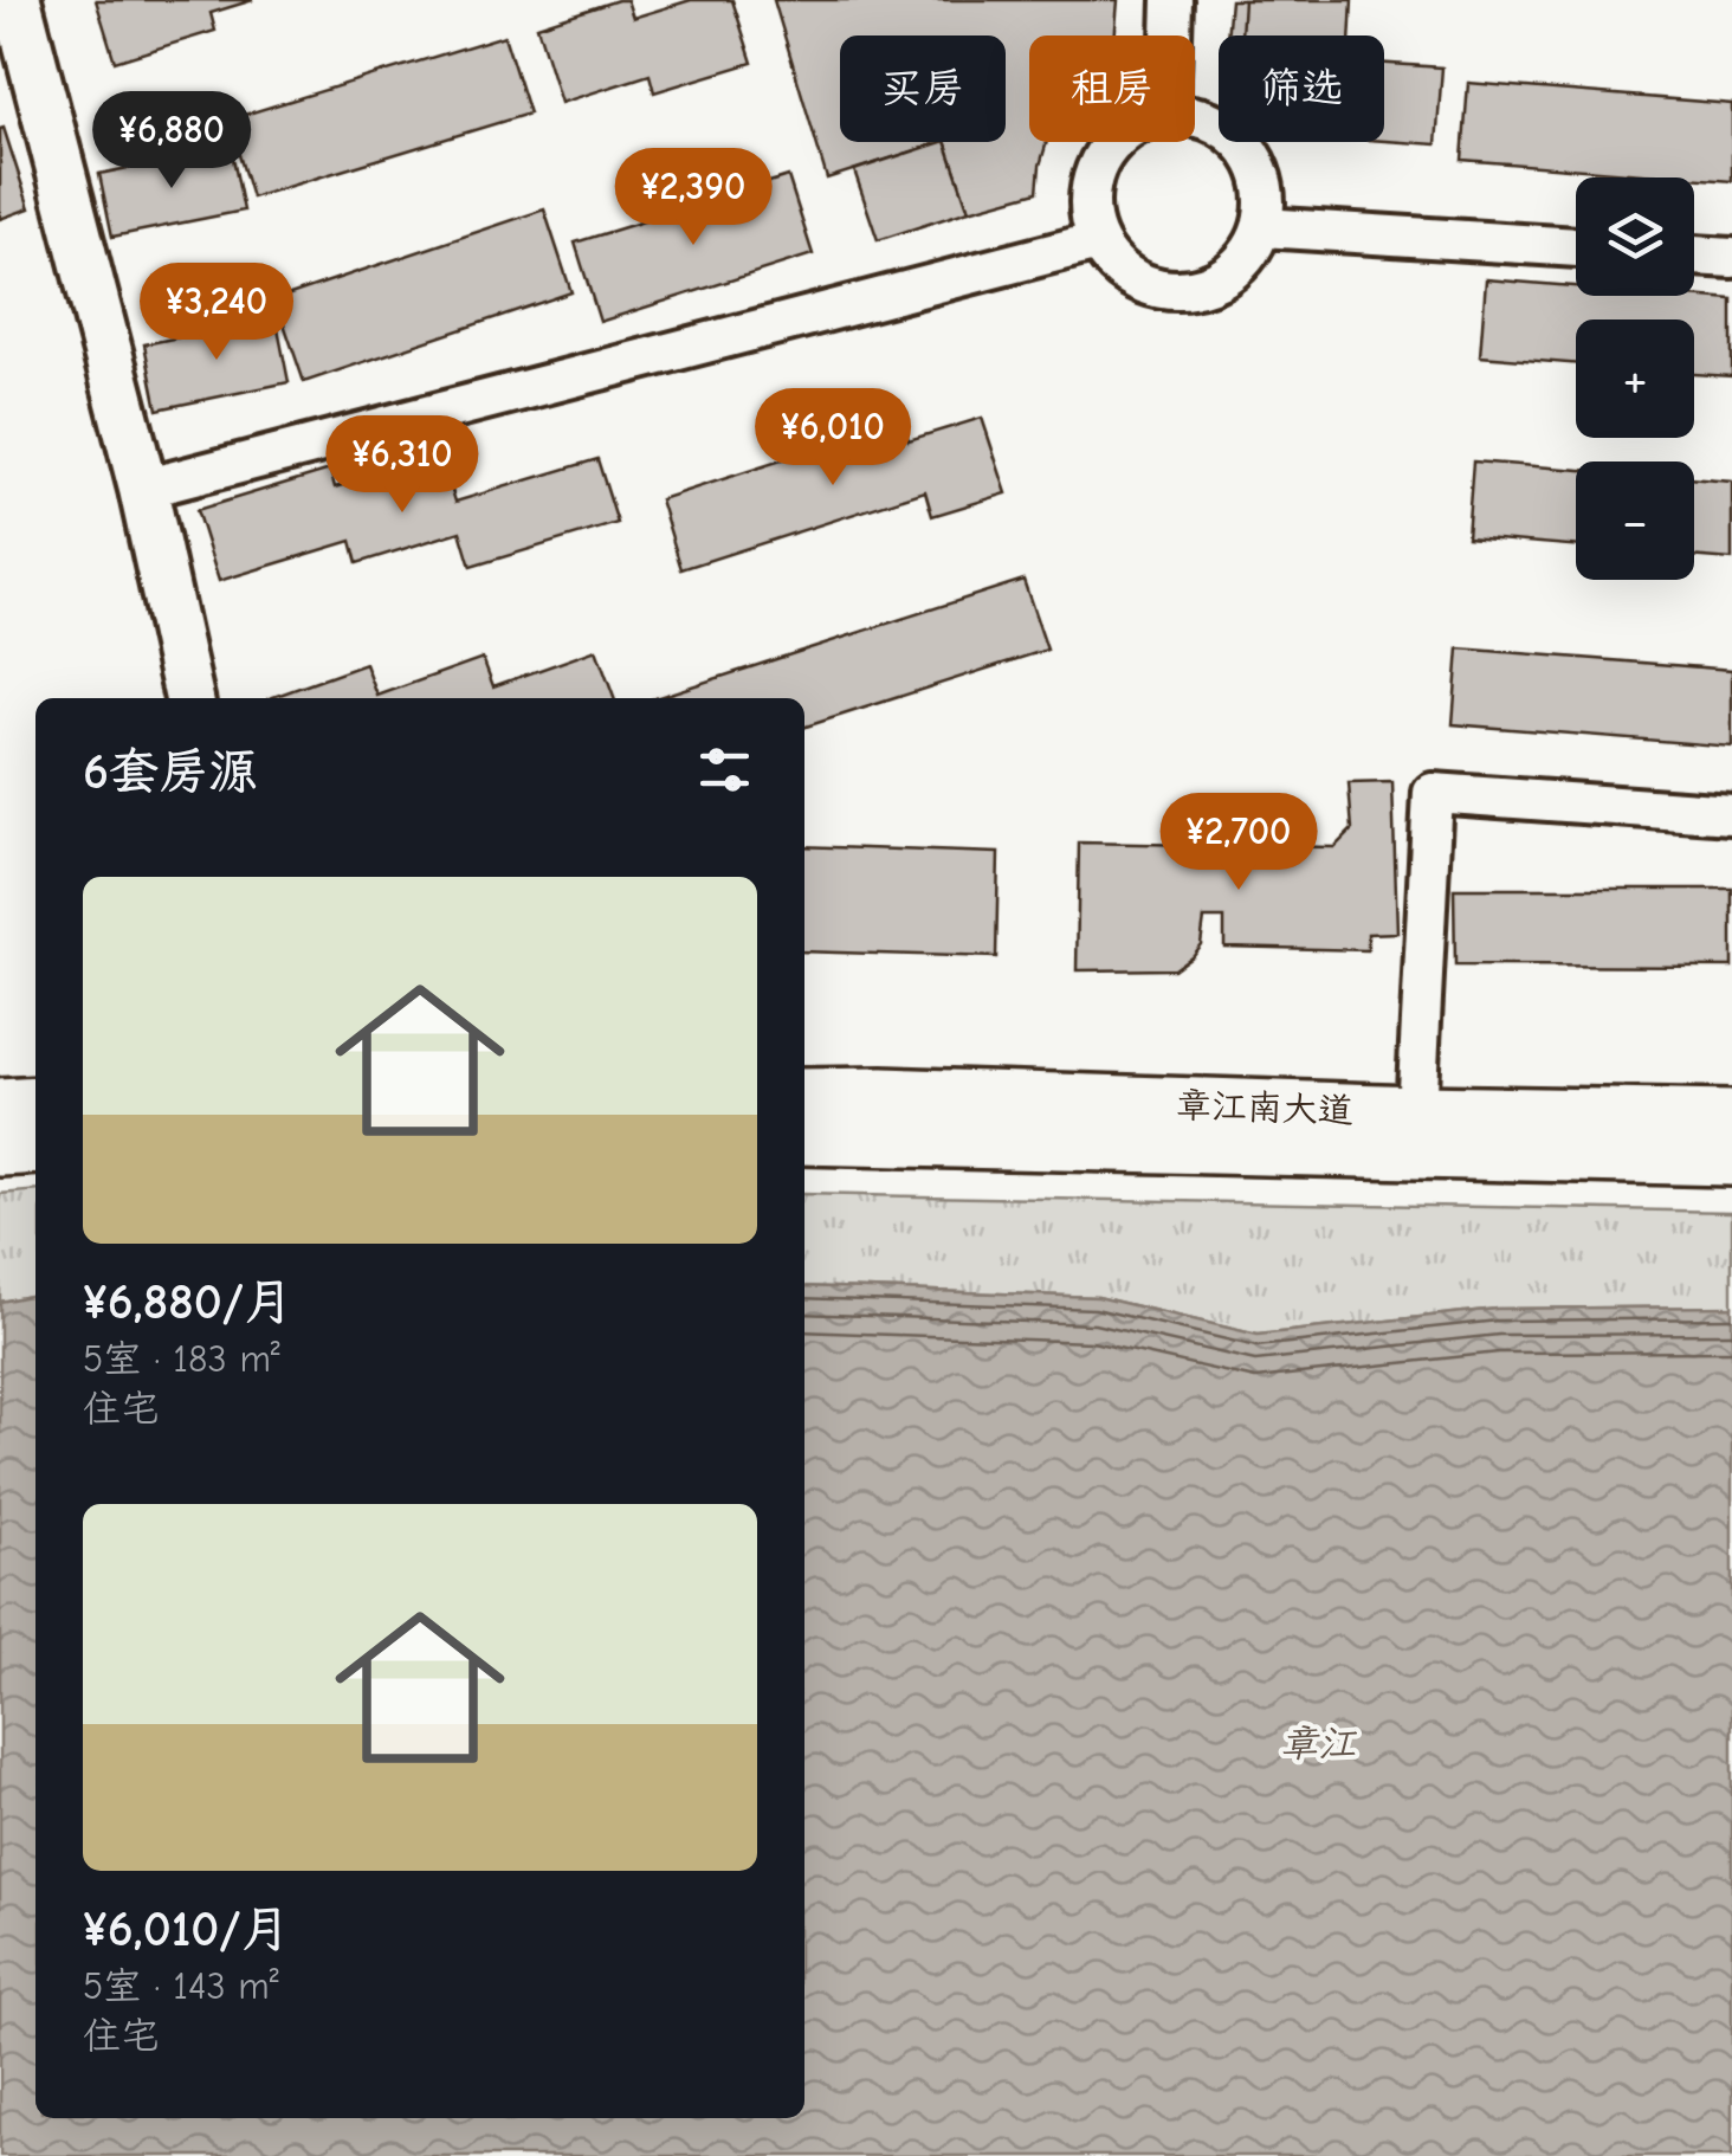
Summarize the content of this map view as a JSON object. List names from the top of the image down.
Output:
{
  "streets": {
    "main road": ["章江南大道"]
  },
  "water": ["章江"],
  "page": {
    "chip": ["买房", "租房", "筛选"],
    "price": [
      "¥6,880",
      "¥2,390",
      "¥3,240",
      "¥6,010",
      "¥6,310",
      "¥2,700"
    ],
    "map_buttons": ["+", "−"],
    "heading": "6套房源",
    "list": [
      {
        "name": "¥6,880/月",
        "note": "5室 · 183 m² · 住宅"
      },
      {
        "name": "¥6,010/月",
        "note": "5室 · 143 m² · 住宅"
      }
    ]
  }
}
